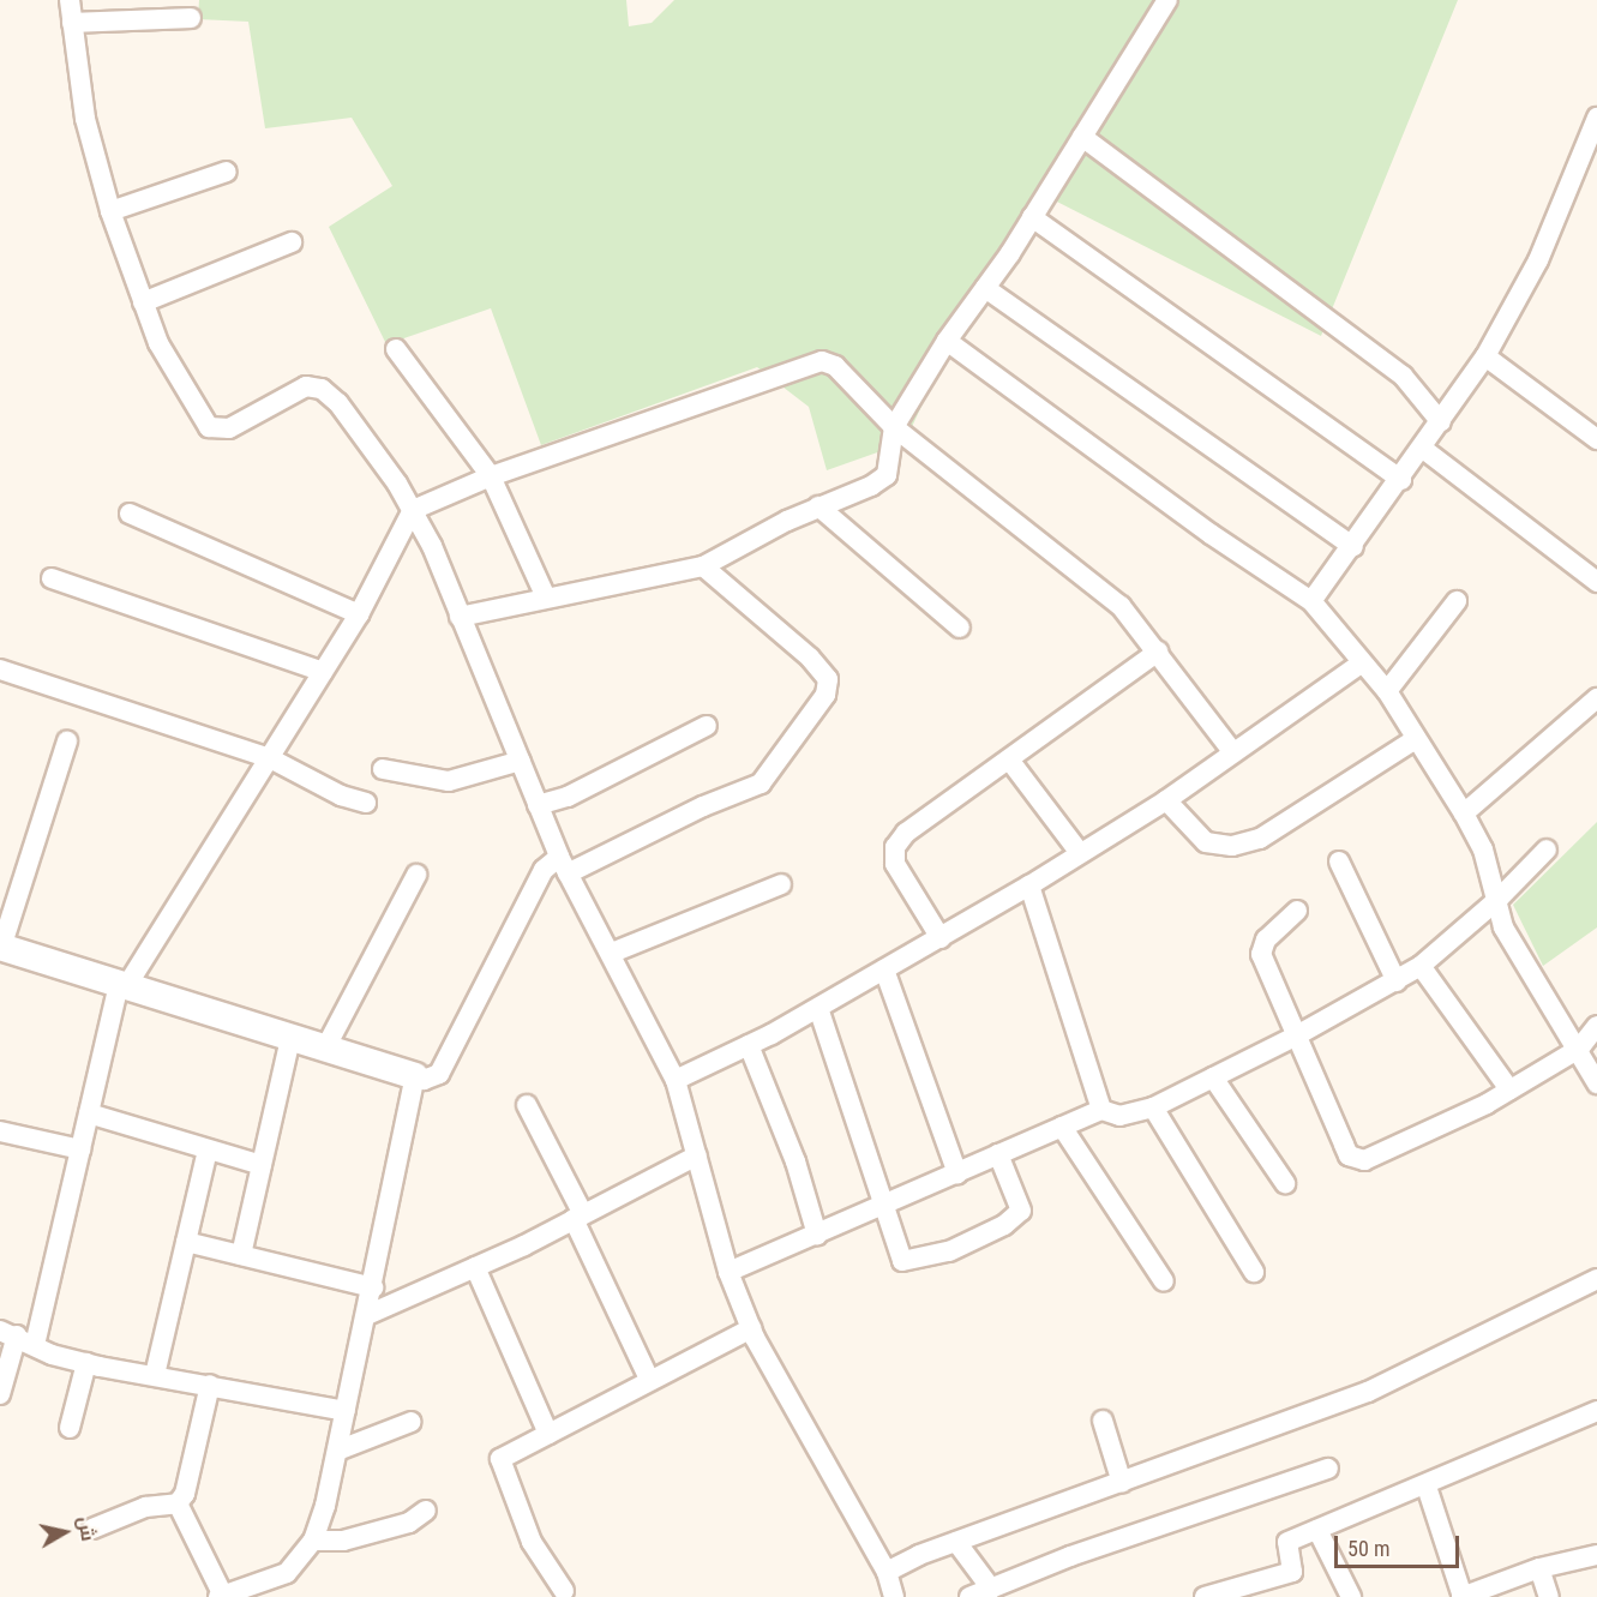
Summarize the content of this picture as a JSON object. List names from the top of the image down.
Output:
{
  "scale_bar": "50 m",
  "north": "right"
}
